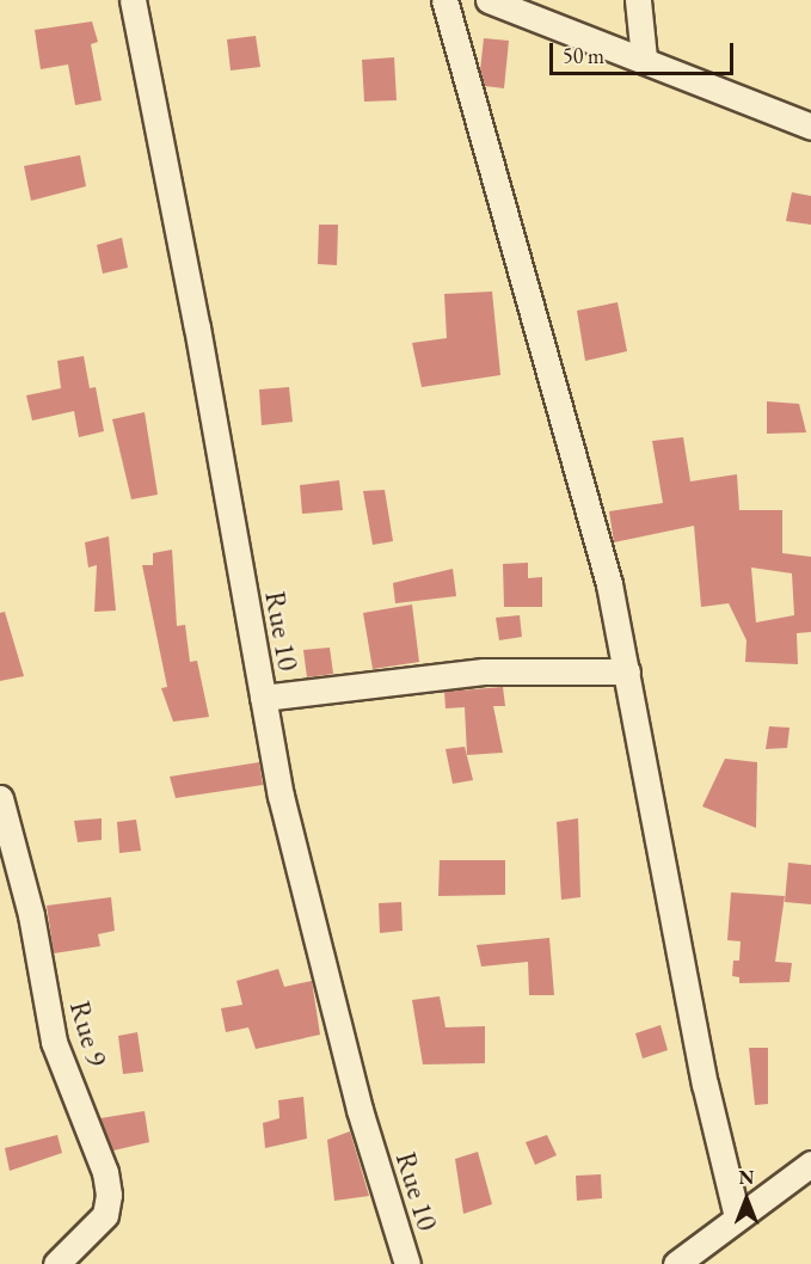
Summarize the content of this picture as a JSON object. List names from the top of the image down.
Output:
{
  "streets": {
    "street": ["Rue 10", "Rue 9"]
  },
  "scale_bar": "50 m",
  "north": "top"
}
